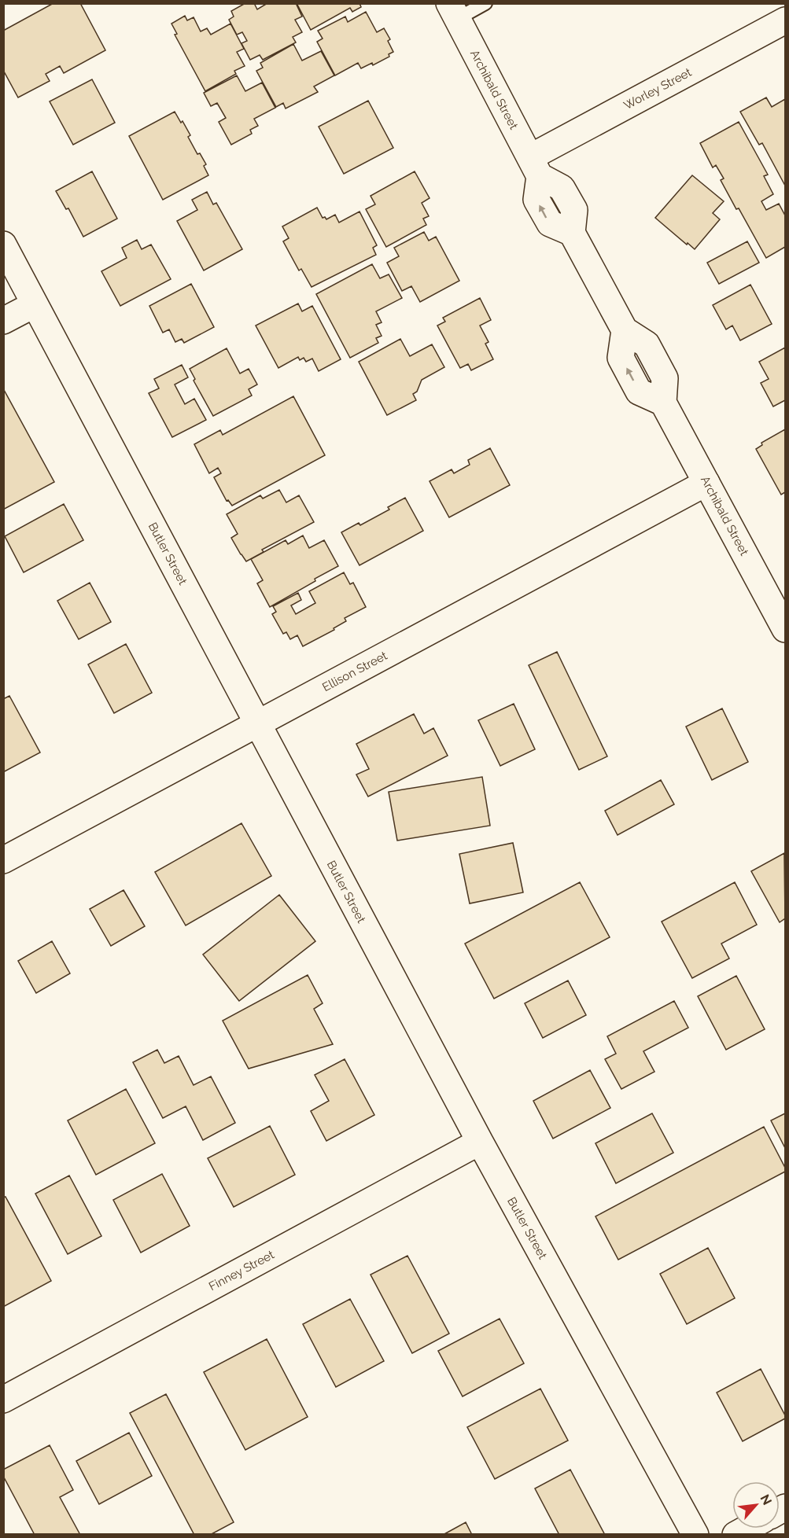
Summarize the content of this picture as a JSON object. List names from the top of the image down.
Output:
{
  "streets": {
    "street": [
      "Worley Street",
      "Archibald Street",
      "Butler Street",
      "Ellison Street",
      "Finney Street"
    ]
  },
  "crossings": [
    ["Worley Street", "Archibald Street"],
    ["Archibald Street", "Ellison Street"],
    ["Butler Street", "Ellison Street"],
    ["Butler Street", "Finney Street"]
  ],
  "north": "top right"
}
